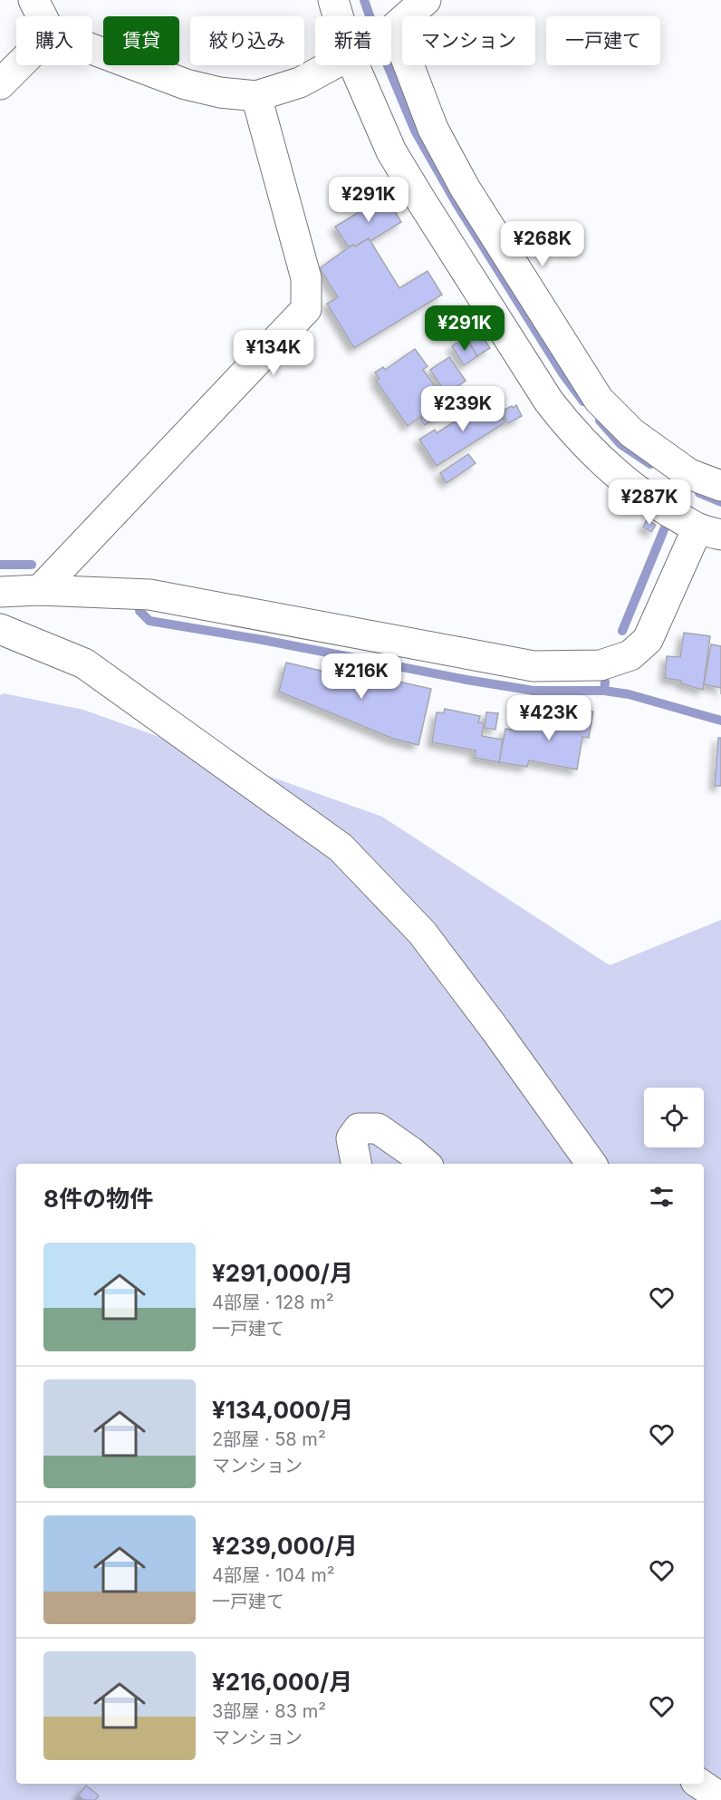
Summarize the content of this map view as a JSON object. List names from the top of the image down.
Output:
{
  "page": {
    "chip": [
      "購入",
      "賃貸",
      "絞り込み",
      "新着",
      "マンション",
      "一戸建て"
    ],
    "price": [
      "¥291K",
      "¥268K",
      "¥291K",
      "¥134K",
      "¥239K",
      "¥287K",
      "¥216K",
      "¥423K"
    ],
    "heading": "8件の物件",
    "list": [
      {
        "name": "¥291,000/月",
        "note": "4部屋 · 128 m² · 一戸建て"
      },
      {
        "name": "¥134,000/月",
        "note": "2部屋 · 58 m² · マンション"
      },
      {
        "name": "¥239,000/月",
        "note": "4部屋 · 104 m² · 一戸建て"
      },
      {
        "name": "¥216,000/月",
        "note": "3部屋 · 83 m² · マンション"
      }
    ]
  }
}
